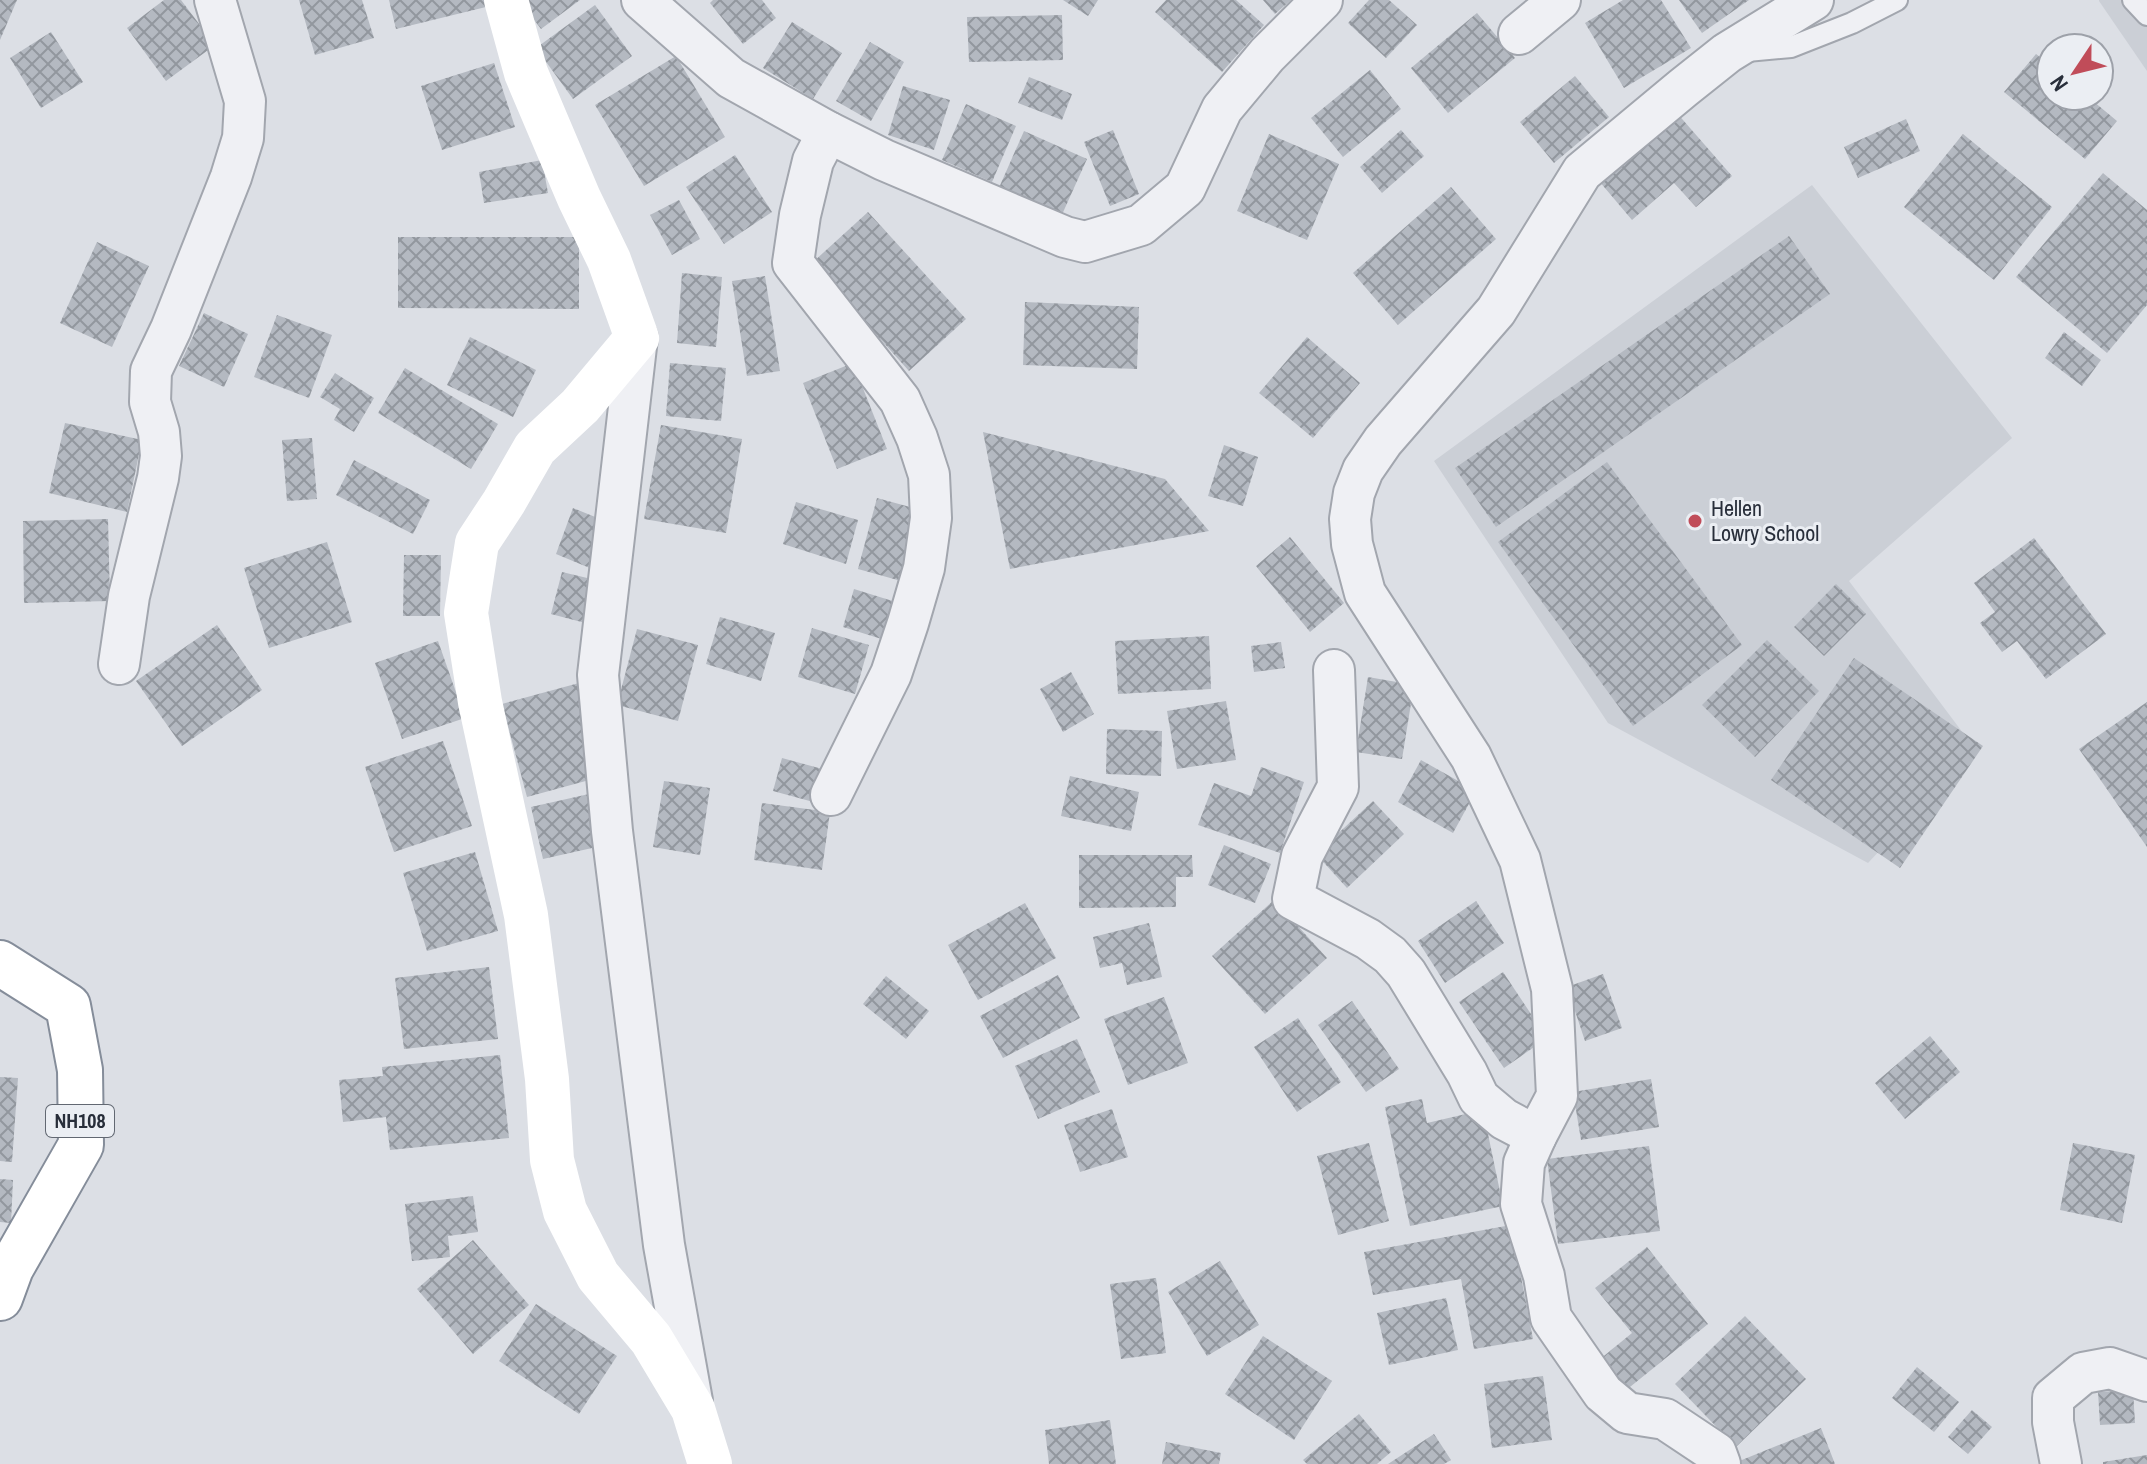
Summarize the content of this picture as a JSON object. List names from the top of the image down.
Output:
{
  "streets": {
    "main road": ["NH108"]
  },
  "places": ["Hellen Lowry School"],
  "north": "bottom left"
}
